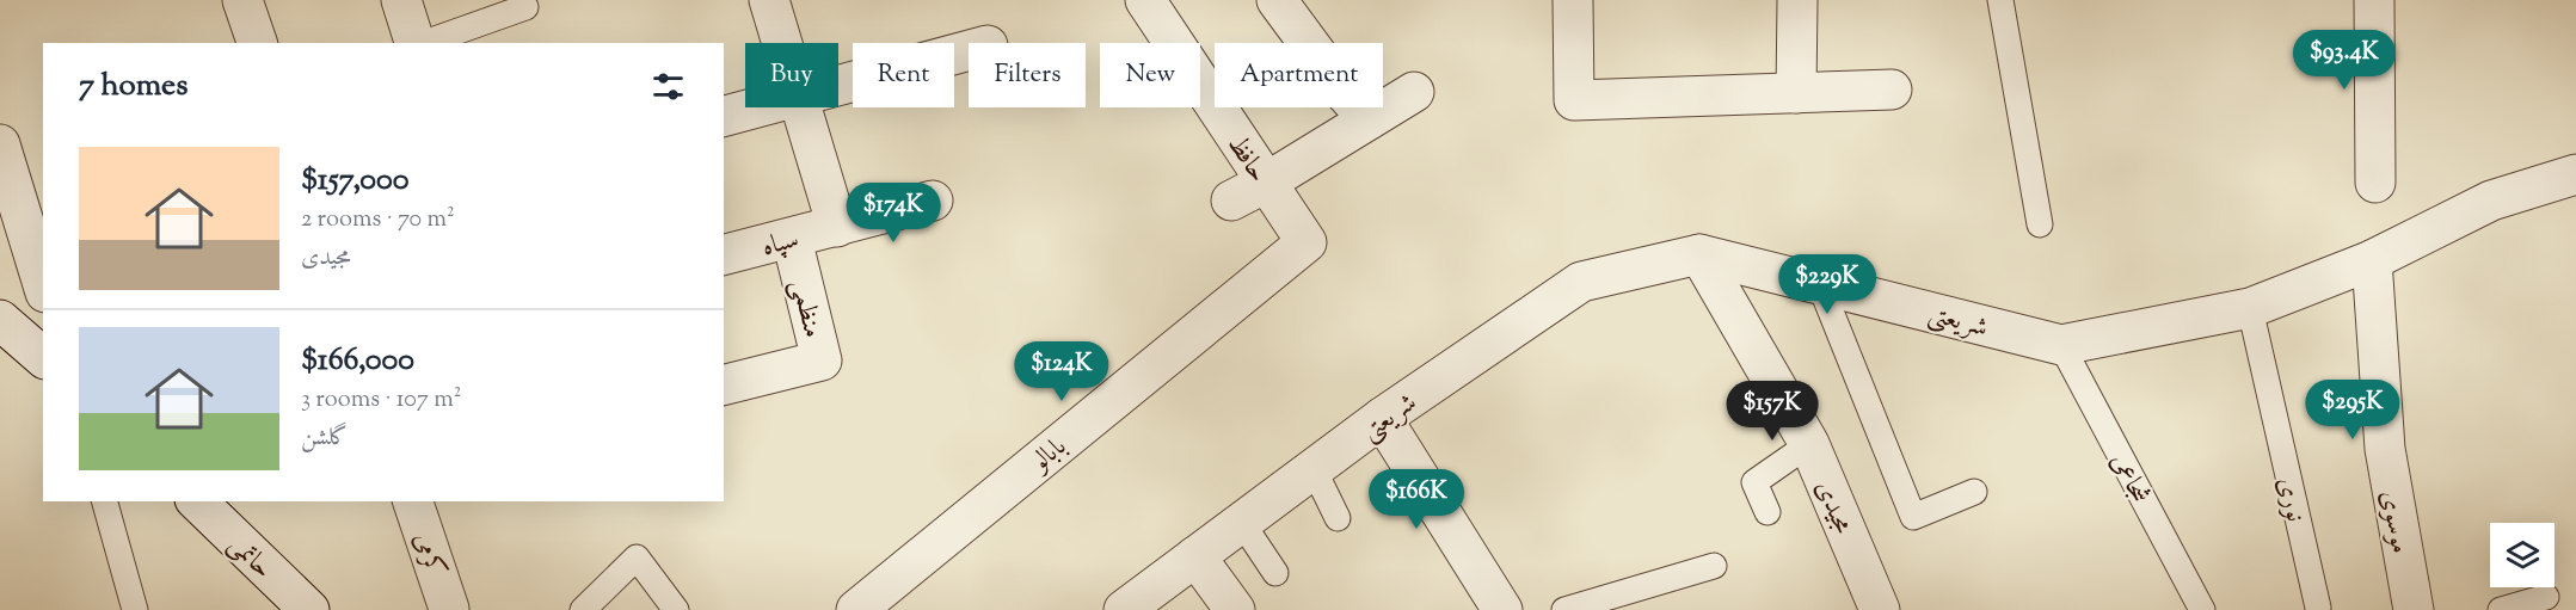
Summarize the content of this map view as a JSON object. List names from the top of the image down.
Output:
{
  "streets": {
    "street": [
      "حافظ",
      "سپاه",
      "منظمی",
      "شریعتی",
      "بابالو",
      "مجیدی",
      "موسوی",
      "کرمی",
      "حاتمی"
    ],
    "lane": ["شجاعی", "نوری"]
  },
  "crossings": [
    ["حافظ", "بابالو"],
    ["سپاه", "منظمی"],
    ["شریعتی", "شجاعی"],
    ["شریعتی", "نوری"],
    ["شریعتی", "مجیدی"],
    ["شریعتی", "موسوی"]
  ],
  "page": {
    "price": [
      "$93.4K",
      "$174K",
      "$229K",
      "$124K",
      "$295K",
      "$157K",
      "$166K"
    ],
    "chip": [
      "Buy",
      "Rent",
      "Filters",
      "New",
      "Apartment"
    ],
    "heading": "7 homes",
    "list": [
      {
        "name": "$157,000",
        "note": "2 rooms · 70 m² · مجیدی"
      },
      {
        "name": "$166,000",
        "note": "3 rooms · 107 m² · گلشن"
      }
    ]
  }
}
